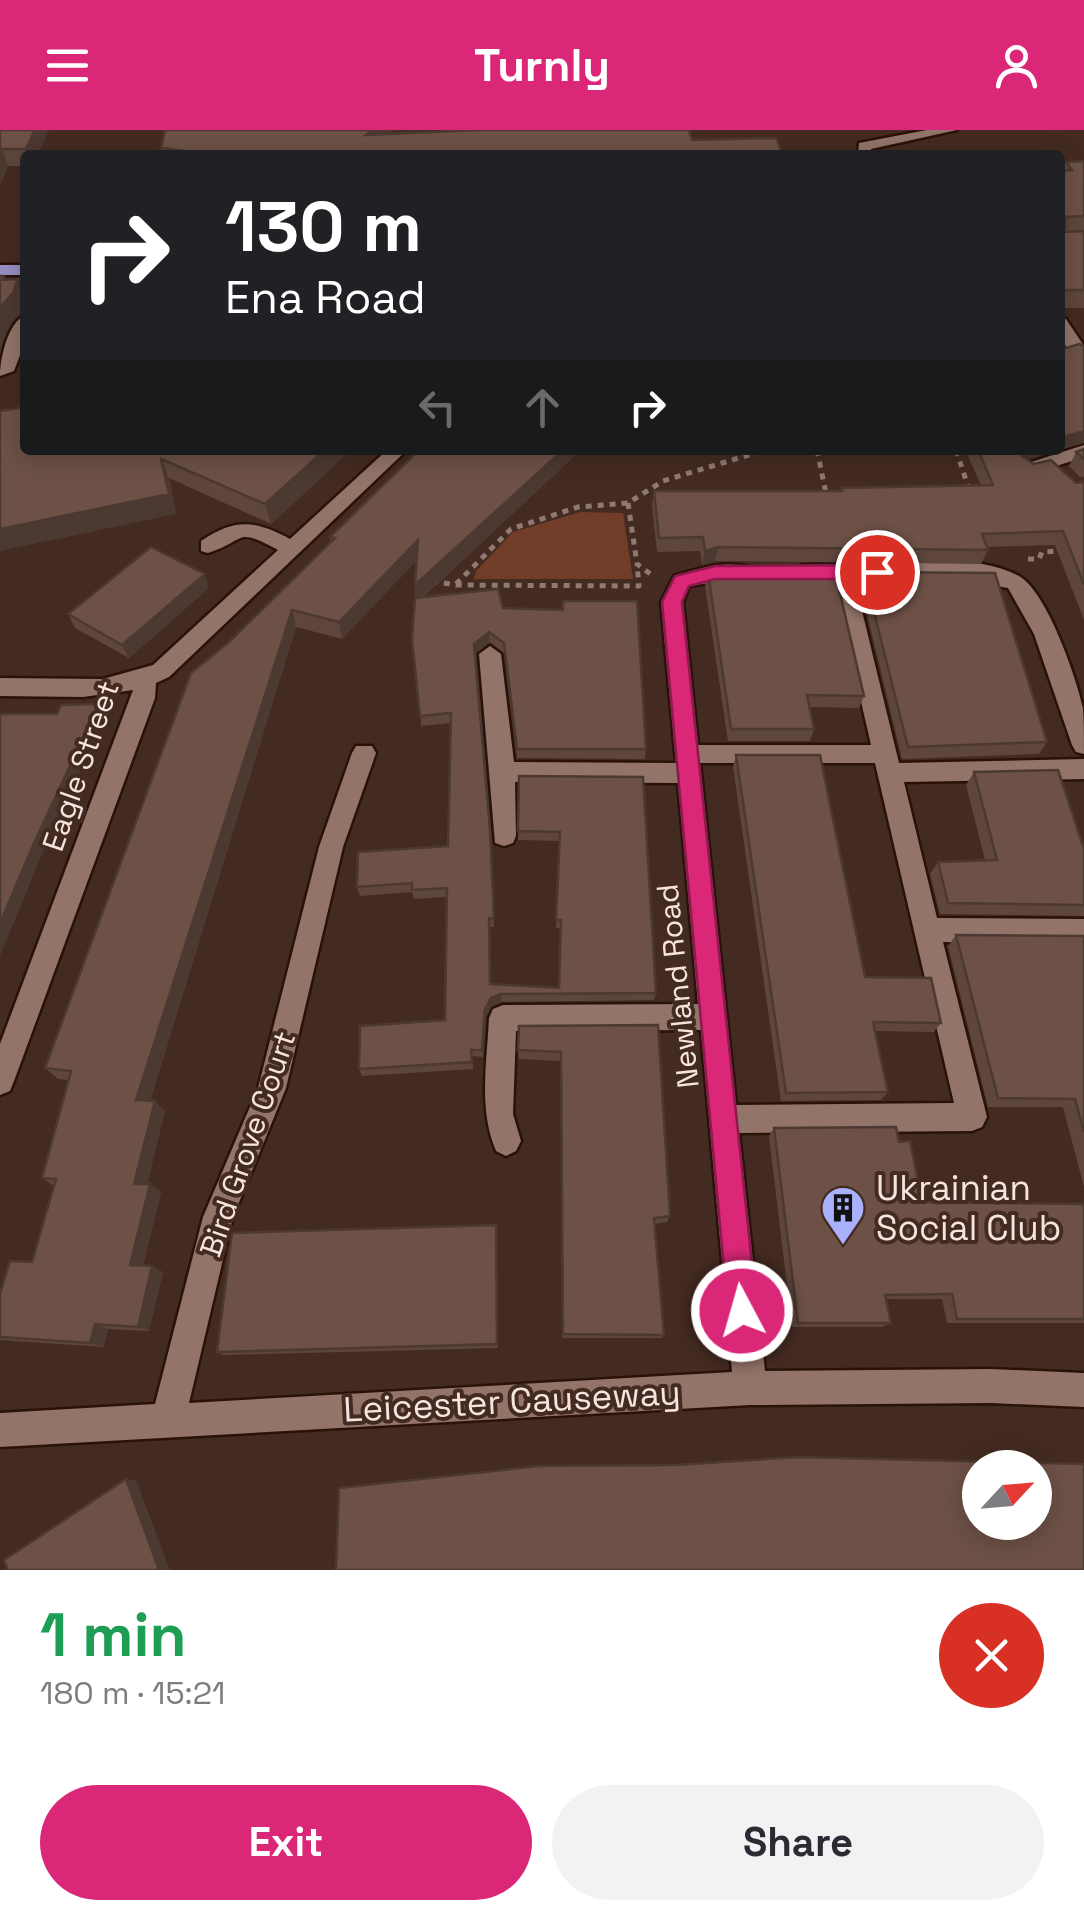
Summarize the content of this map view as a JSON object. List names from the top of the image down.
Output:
{
  "streets": {
    "street": [
      "Eagle Street",
      "Newland Road",
      "Bird Grove Court",
      "Leicester Causeway"
    ]
  },
  "crossings": [
    ["Newland Road", "Leicester Causeway"],
    ["Bird Grove Court", "Leicester Causeway"]
  ],
  "places": {
    "building": ["Ukrainian Social Club"]
  },
  "north": "top right",
  "page": {
    "header": "Turnly",
    "turn": ["130 m", "Ena Road"],
    "heading": ["1 min", "180 m · 15:21"],
    "buttons": ["Exit", "Share"]
  }
}
